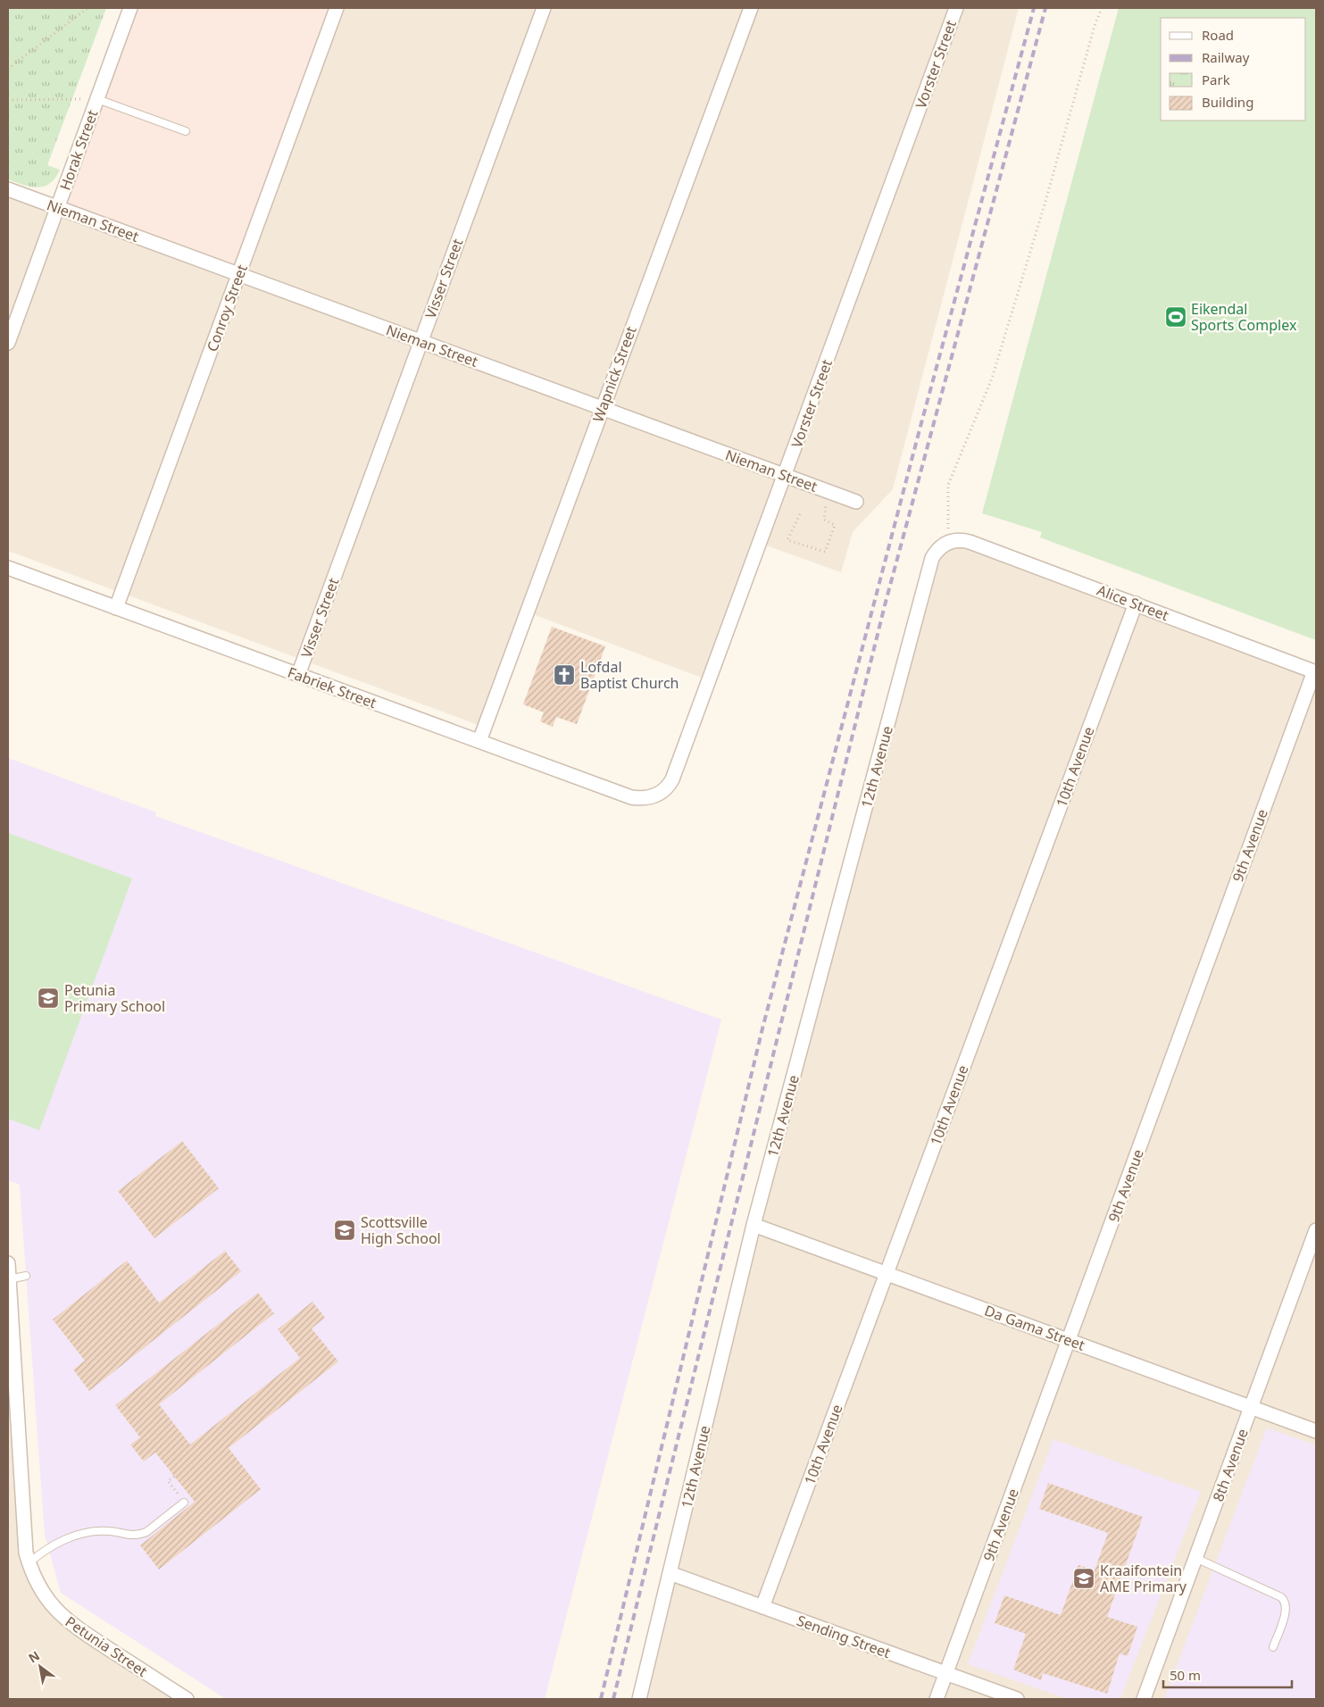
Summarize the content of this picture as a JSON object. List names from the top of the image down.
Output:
{
  "streets": {
    "street": [
      "Vorster Street",
      "Horak Street",
      "Nieman Street",
      "Visser Street",
      "Conroy Street",
      "Wapnick Street",
      "Alice Street",
      "Fabriek Street",
      "12th Avenue",
      "10th Avenue",
      "9th Avenue",
      "Da Gama Street",
      "8th Avenue",
      "Sending Street",
      "Petunia Street"
    ]
  },
  "crossings": [
    ["Vorster Street", "Nieman Street"],
    ["Vorster Street", "Fabriek Street"],
    ["Horak Street", "Nieman Street"],
    ["Nieman Street", "Visser Street"],
    ["Nieman Street", "Conroy Street"],
    ["Nieman Street", "Wapnick Street"],
    ["Visser Street", "Fabriek Street"],
    ["Conroy Street", "Fabriek Street"],
    ["Wapnick Street", "Fabriek Street"],
    ["Alice Street", "12th Avenue"],
    ["Alice Street", "10th Avenue"],
    ["Alice Street", "9th Avenue"],
    ["12th Avenue", "Da Gama Street"],
    ["12th Avenue", "Sending Street"],
    ["10th Avenue", "Da Gama Street"],
    ["10th Avenue", "Sending Street"],
    ["9th Avenue", "Da Gama Street"],
    ["9th Avenue", "Sending Street"],
    ["Da Gama Street", "8th Avenue"]
  ],
  "places": {
    "sports": ["Eikendal Sports Complex"],
    "church": ["Lofdal Baptist Church"],
    "school or university": ["Petunia Primary School", "Scottsville High School", "Kraaifontein AME Primary"]
  },
  "legend": [
    "Road",
    "Railway",
    "Park",
    "Building"
  ],
  "scale_bar": "50 m",
  "north": "top left"
}
